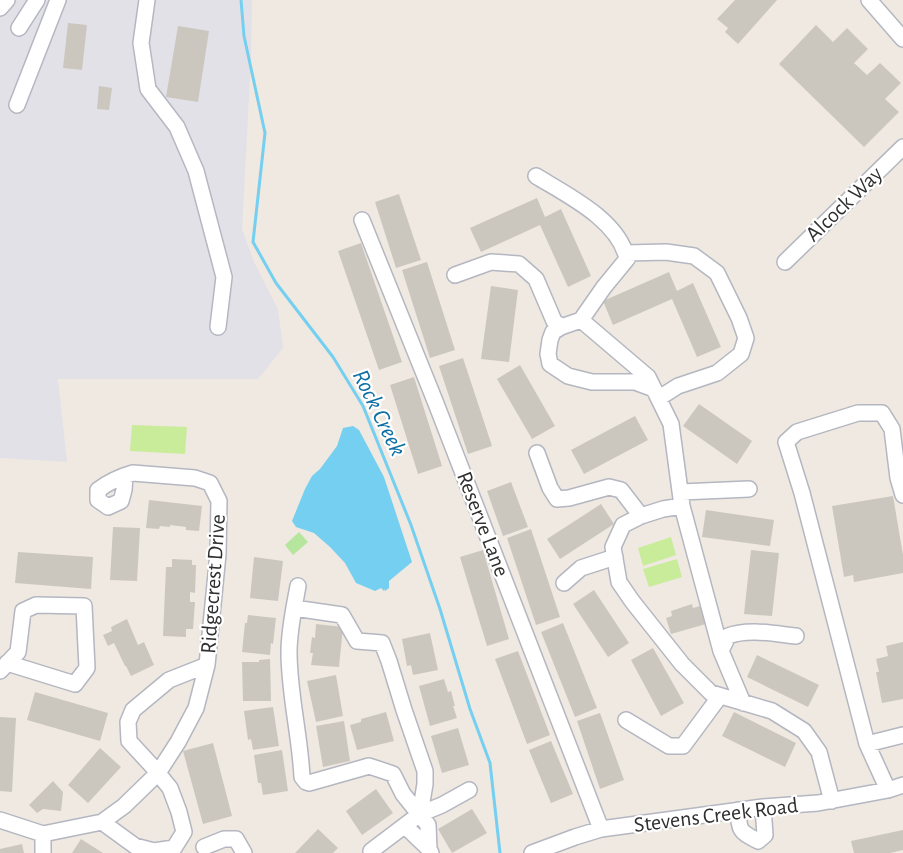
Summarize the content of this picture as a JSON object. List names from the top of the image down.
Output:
{
  "streets": {
    "street": [
      "Alcock Way",
      "Reserve Lane",
      "Ridgecrest Drive",
      "Stevens Creek Road"
    ]
  },
  "crossings": [
    ["Reserve Lane", "Stevens Creek Road"]
  ],
  "water": ["Rock Creek"]
}
